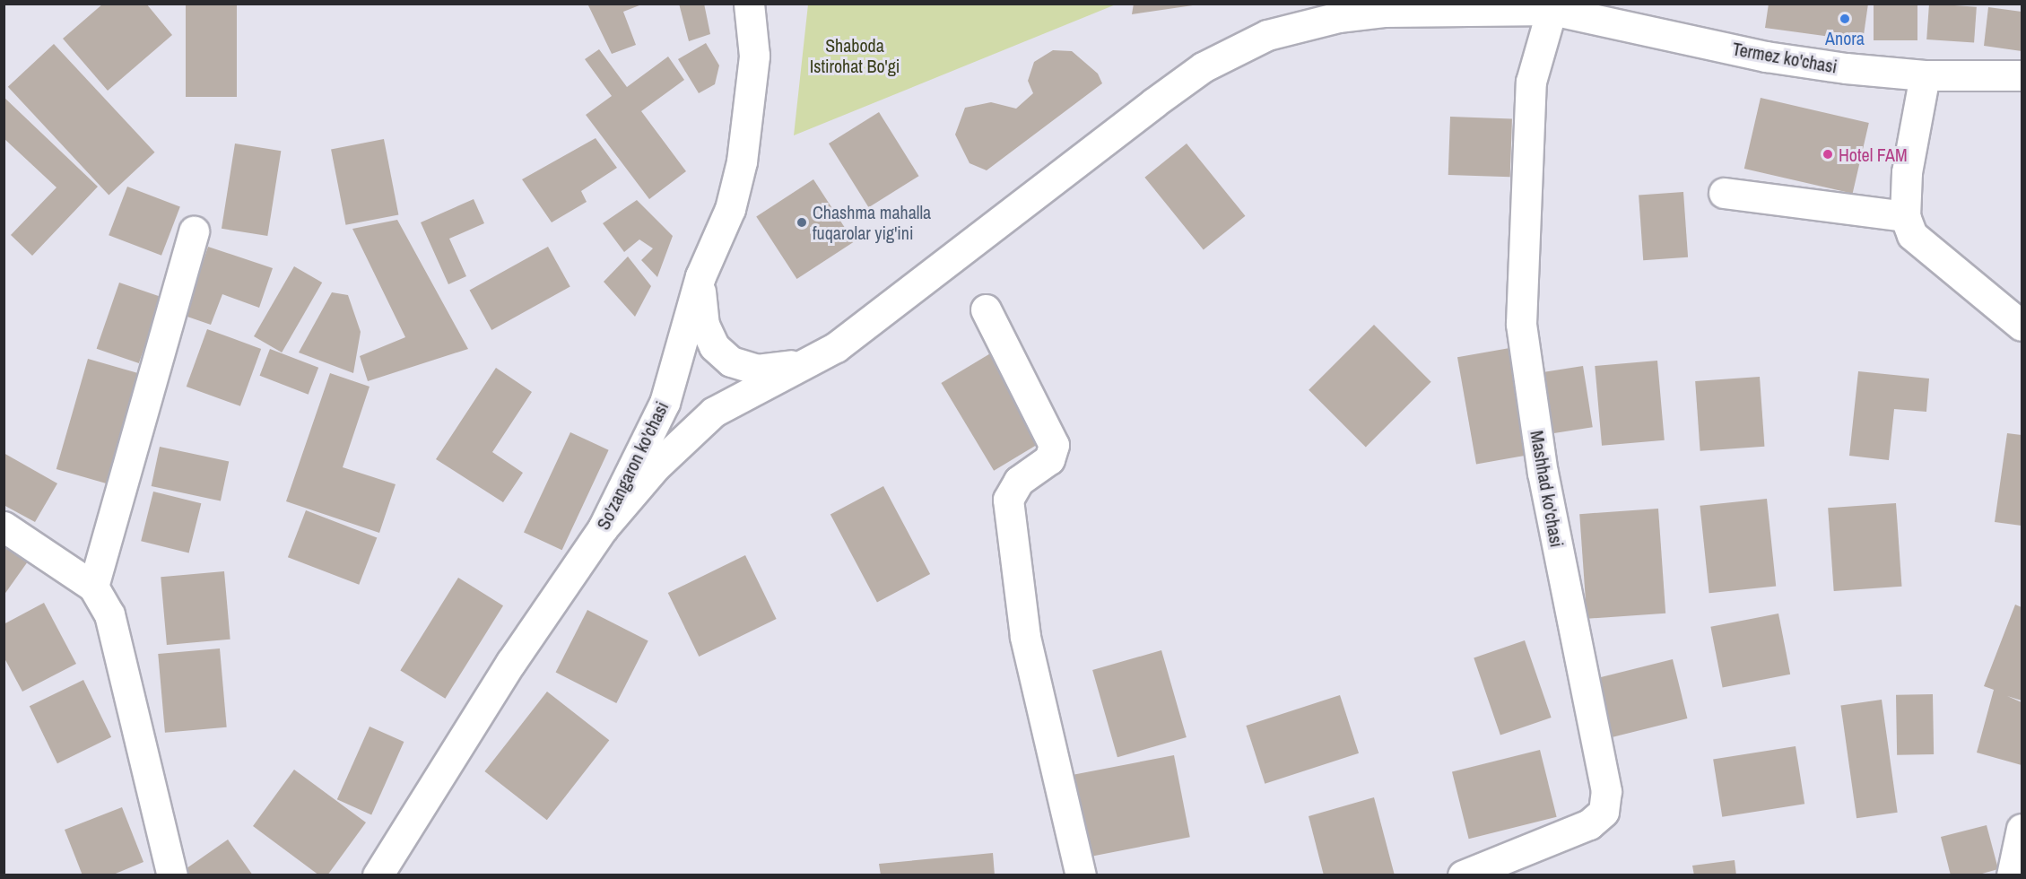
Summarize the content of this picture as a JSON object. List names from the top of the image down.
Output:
{
  "streets": {
    "main road": ["Termez ko'chasi", "So'zangaron ko'chasi", "Mashhad ko'chasi"]
  },
  "crossings": [
    ["Termez ko'chasi", "Mashhad ko'chasi"]
  ],
  "parks": ["Shaboda Istirohat Bo'gi"],
  "places": ["Anora", "Hotel FAM", "Chashma mahalla fuqarolar yig'ini"]
}
